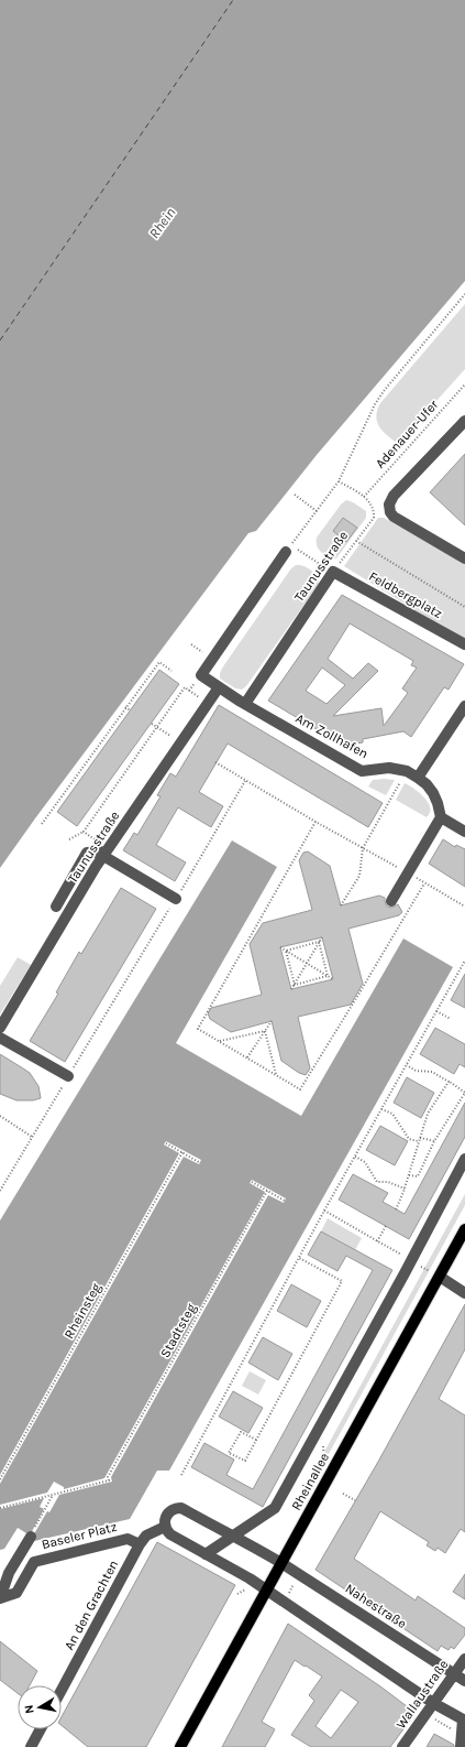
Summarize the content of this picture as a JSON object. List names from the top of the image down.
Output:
{
  "streets": {
    "main road": ["Rheinallee"],
    "street": [
      "Taunusstraße",
      "Feldbergplatz",
      "Am Zollhafen",
      "Baseler Platz",
      "An den Grachten",
      "Nahestraße",
      "Wallaustraße"
    ],
    "path": ["Adenauer-Ufer", "Rheinsteg", "Stadtsteg"]
  },
  "crossings": [
    ["Adenauer-Ufer", "Taunusstraße"],
    ["Taunusstraße", "Feldbergplatz"],
    ["Taunusstraße", "Am Zollhafen"],
    ["Rheinallee", "Nahestraße"],
    ["Baseler Platz", "An den Grachten"],
    ["Nahestraße", "Wallaustraße"]
  ],
  "water": ["Rhein"],
  "north": "left"
}
